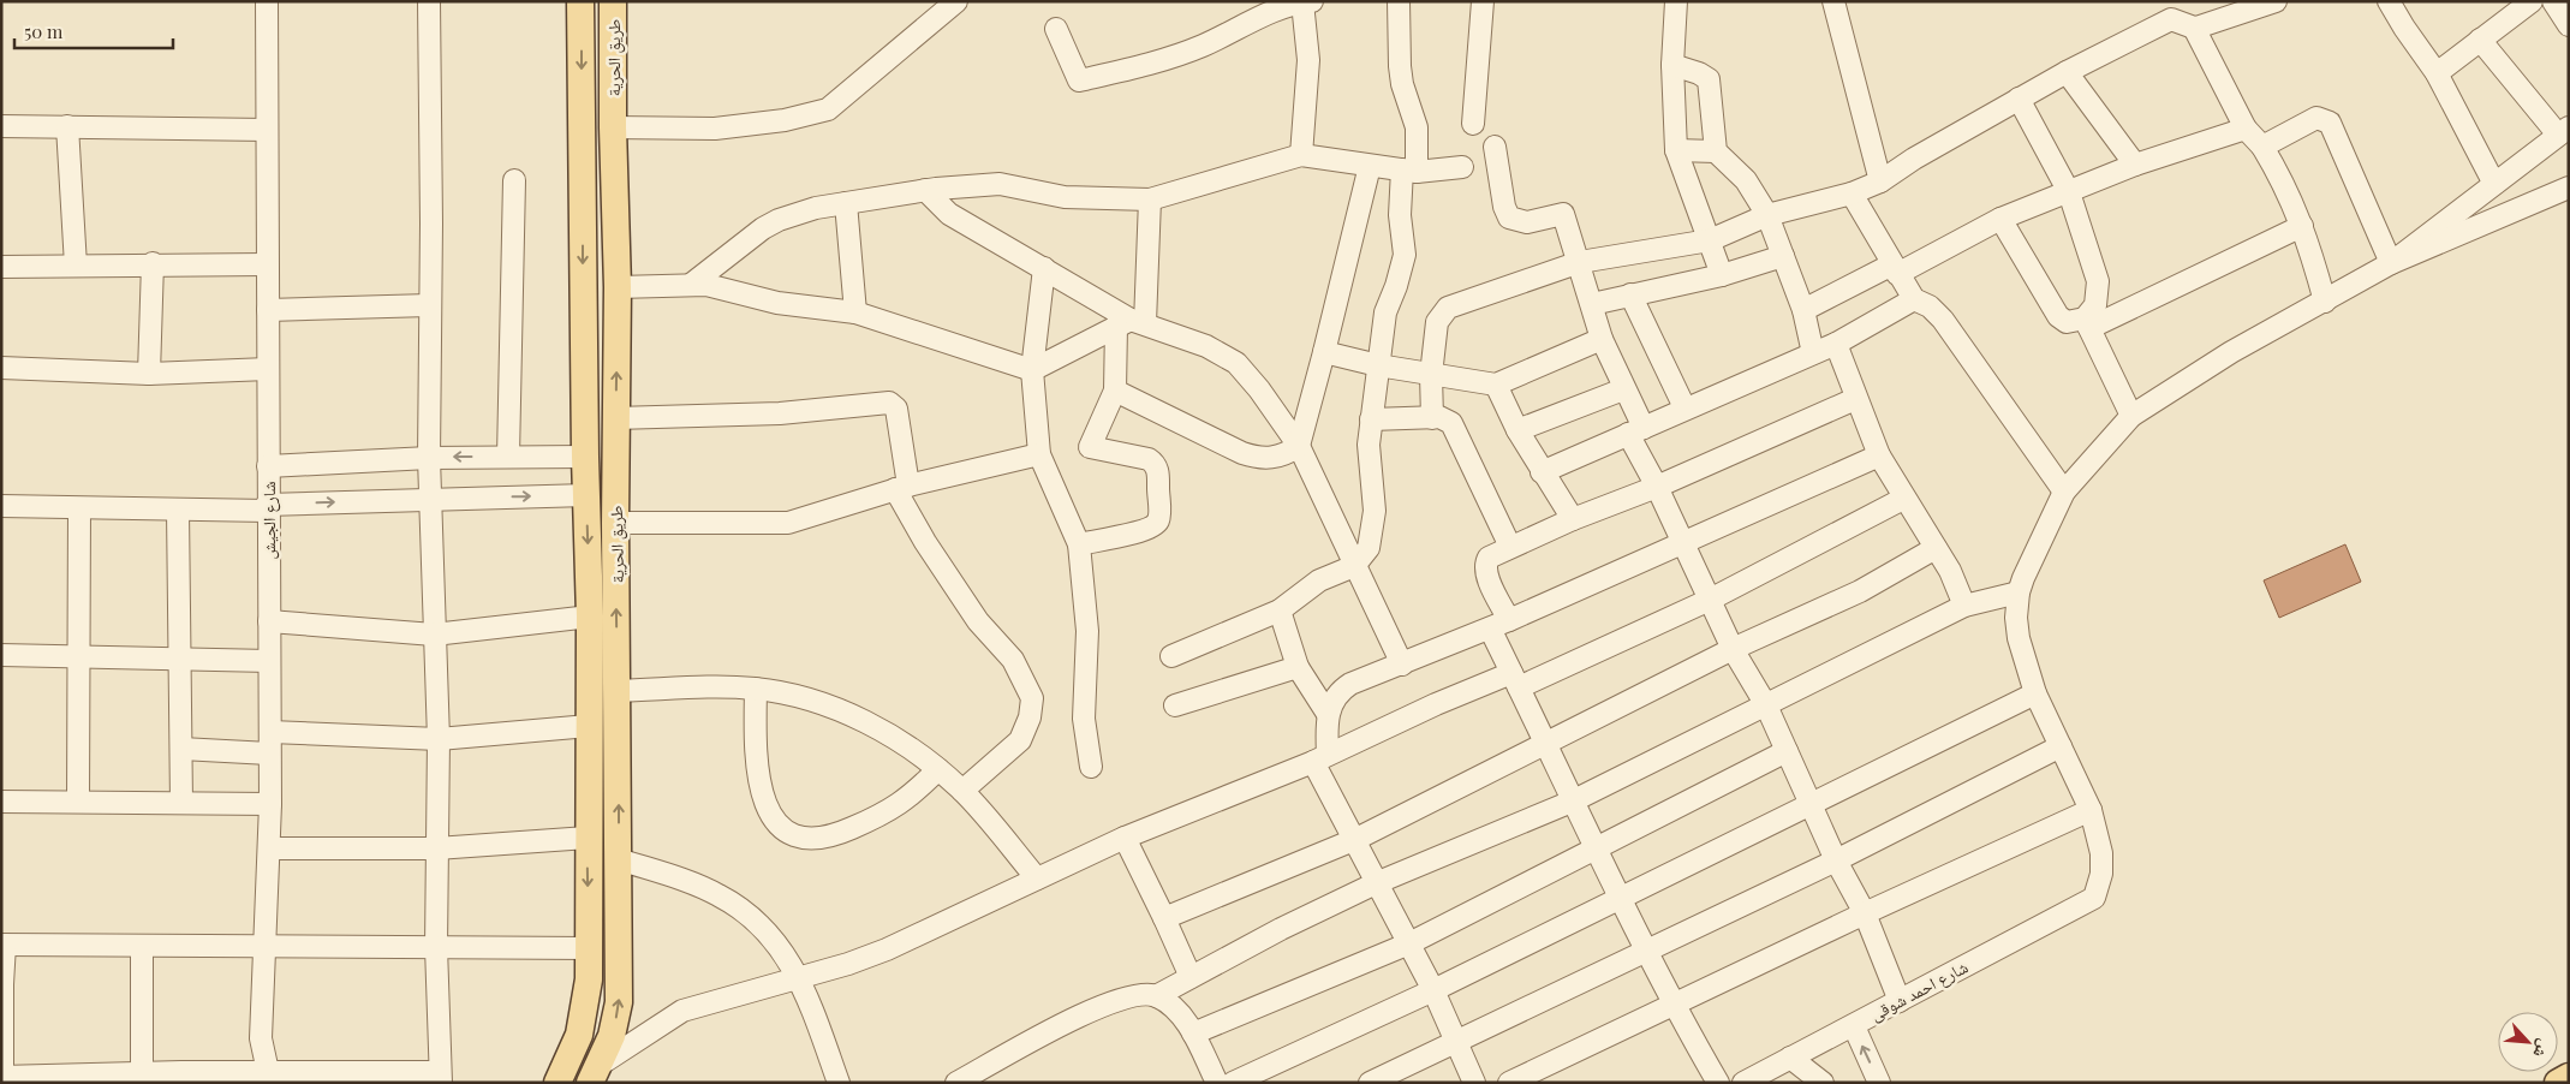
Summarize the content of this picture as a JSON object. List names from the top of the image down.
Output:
{
  "streets": {
    "main road": ["طريق الحرية"],
    "street": ["شارع الجيش", "شارع احمد شوقى"]
  },
  "scale_bar": "50 m",
  "north": "bottom right"
}
